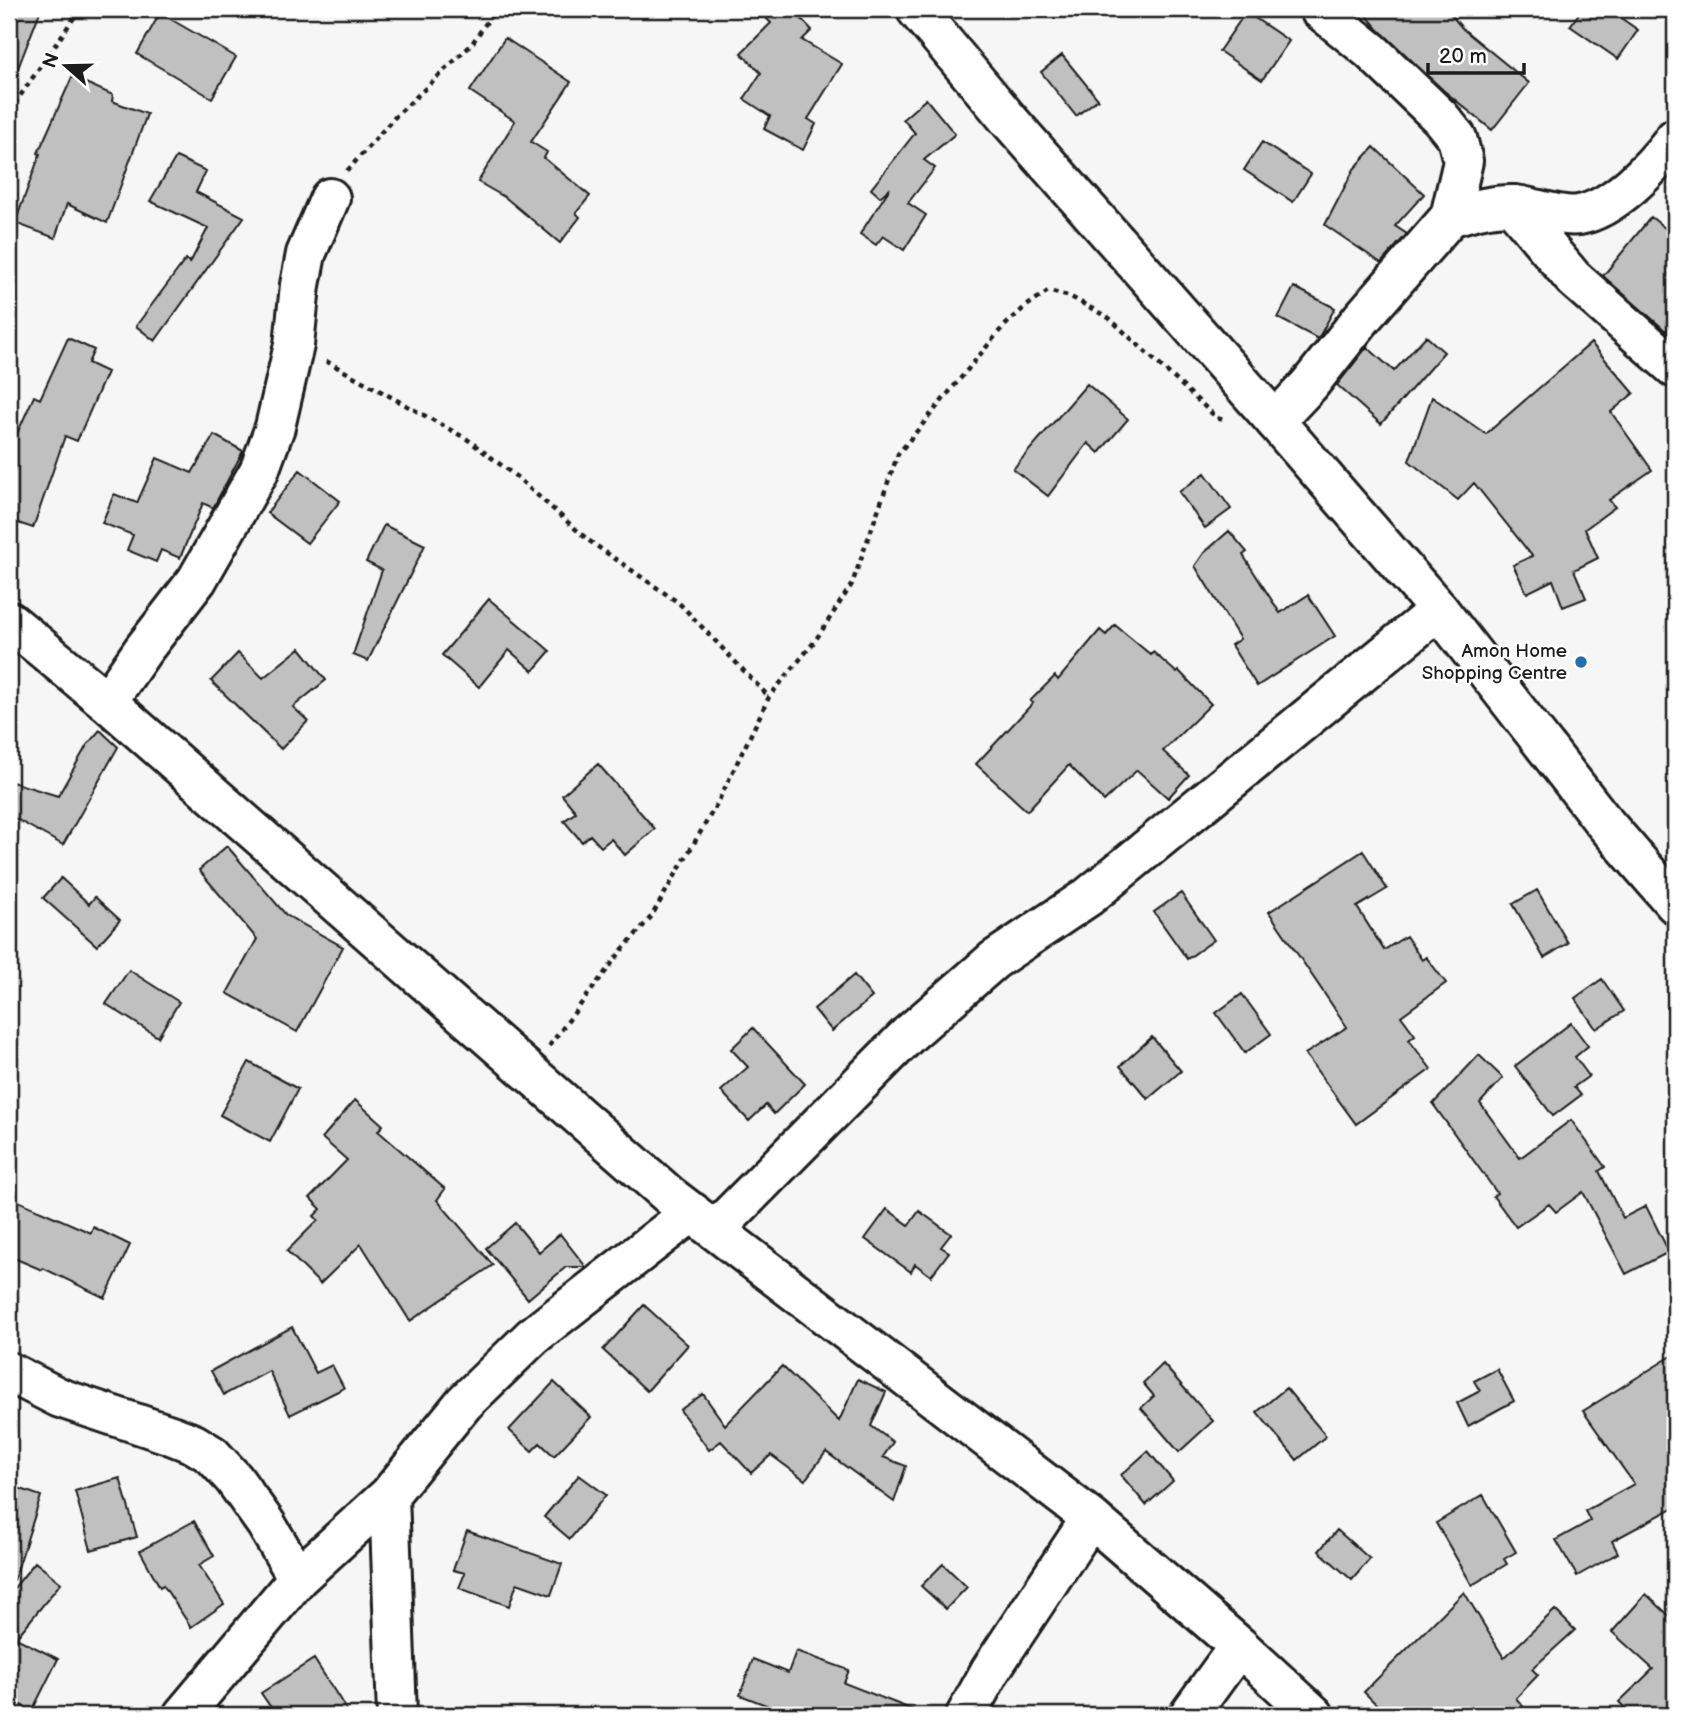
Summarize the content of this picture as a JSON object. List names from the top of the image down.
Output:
{
  "places": ["Amon Home Shopping Centre"],
  "scale_bar": "20 m",
  "north": "left"
}
